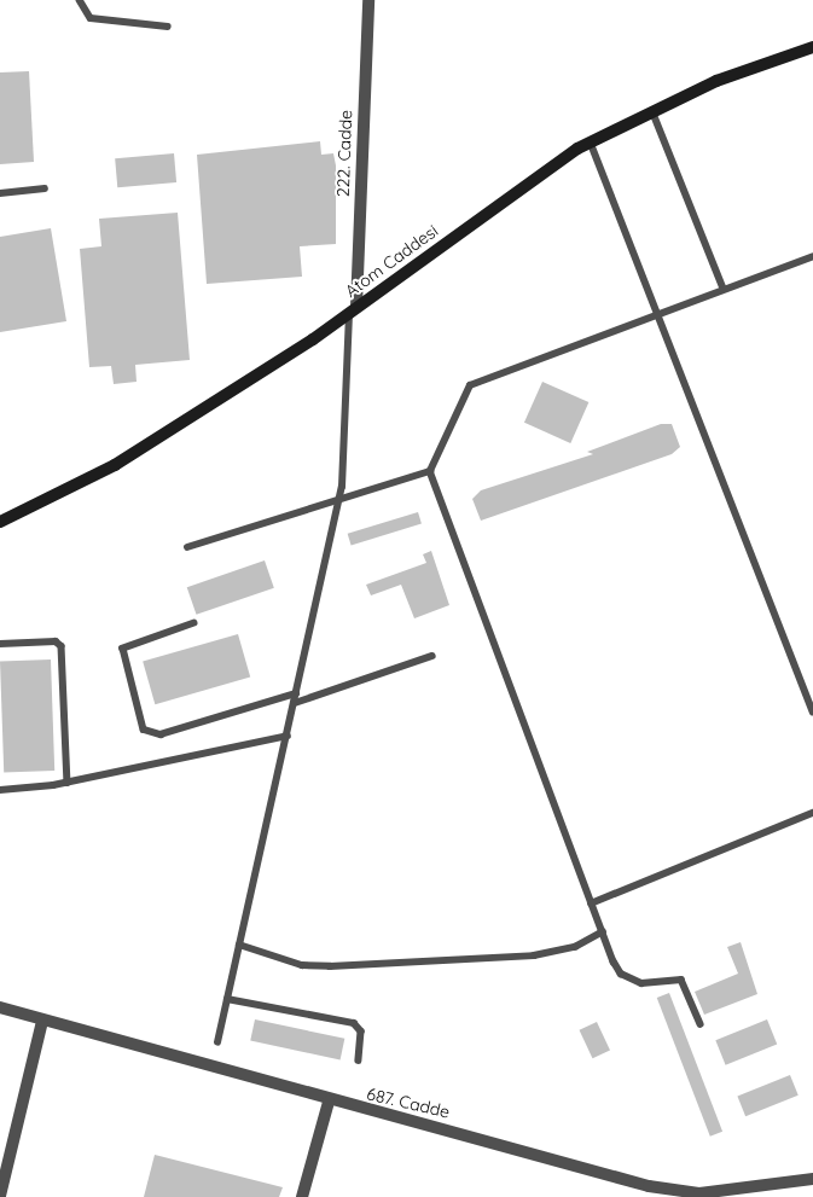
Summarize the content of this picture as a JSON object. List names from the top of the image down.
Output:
{
  "streets": {
    "street": ["222. Cadde", "Atom Caddesi", "687. Cadde"]
  },
  "crossings": [
    ["222. Cadde", "Atom Caddesi"]
  ]
}
